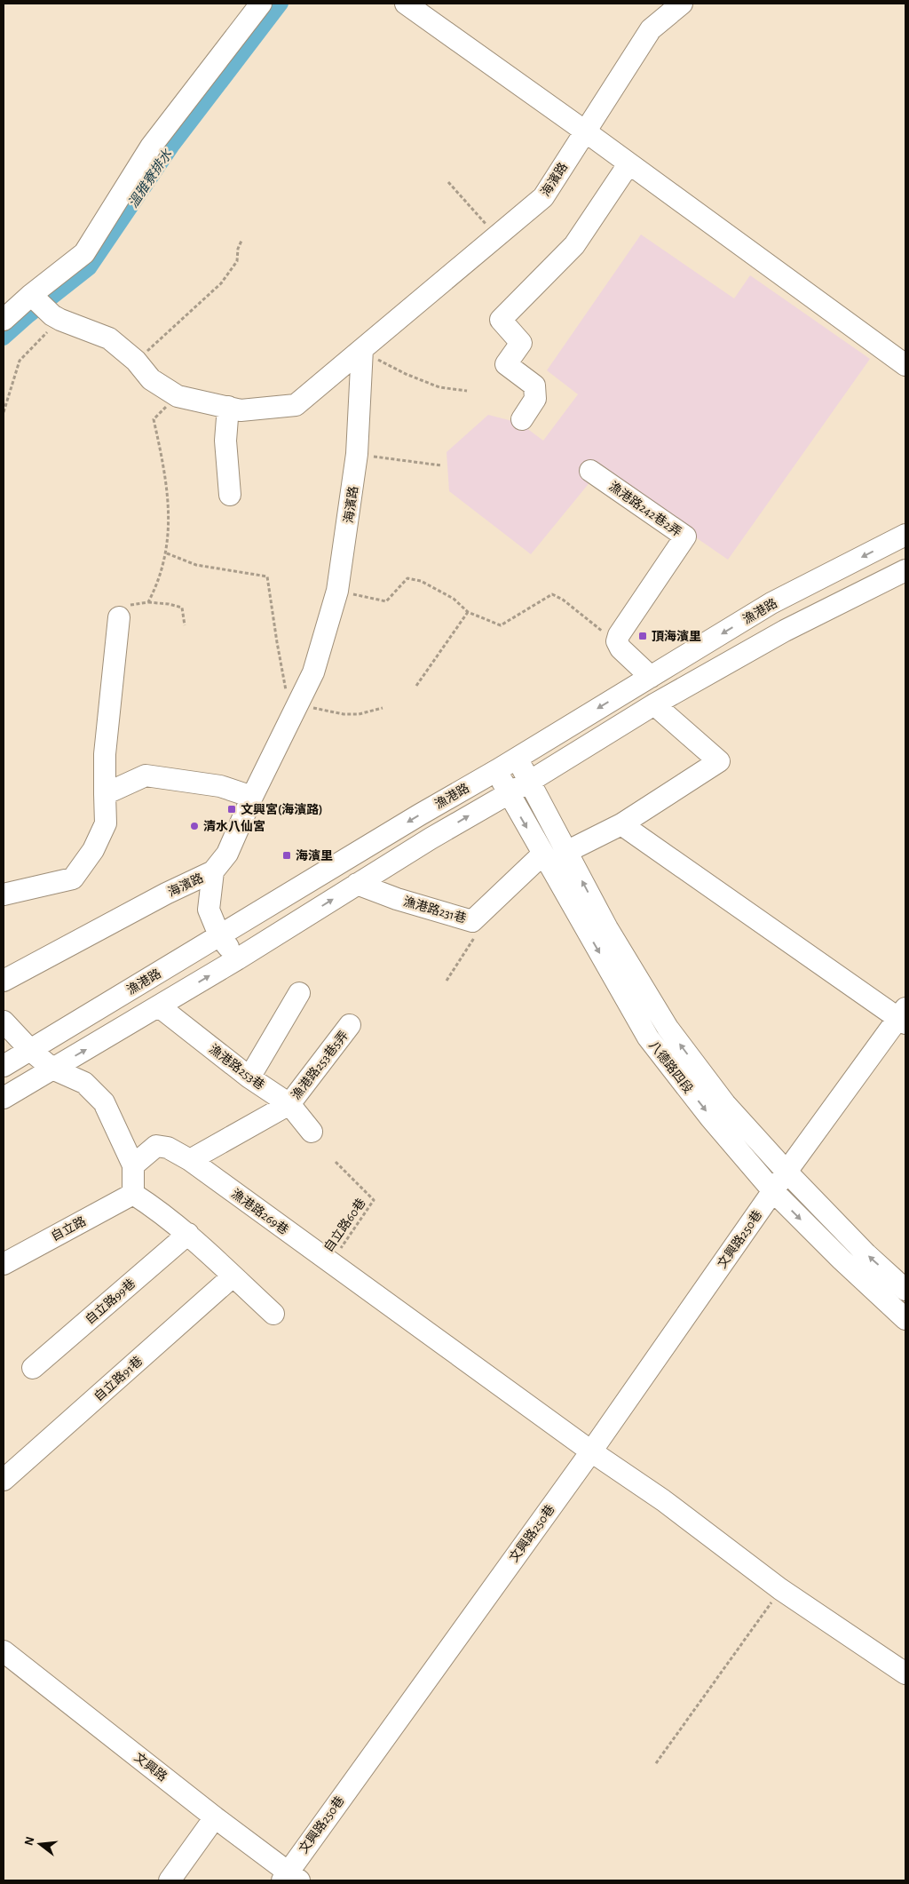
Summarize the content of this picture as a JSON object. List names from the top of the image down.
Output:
{
  "streets": {
    "street": [
      "海濱路",
      "漁港路242巷2弄",
      "漁港路",
      "漁港路231巷",
      "漁港路253巷5弄",
      "漁港路253巷",
      "八德路四段",
      "漁港路269巷",
      "自立路",
      "文興路250巷",
      "自立路99巷",
      "自立路91巷",
      "文興路"
    ],
    "path": ["自立路60巷"]
  },
  "crossings": [
    ["漁港路", "八德路四段"],
    ["漁港路231巷", "八德路四段"],
    ["漁港路253巷5弄", "漁港路253巷"],
    ["八德路四段", "文興路250巷"],
    ["漁港路269巷", "自立路60巷"],
    ["漁港路269巷", "文興路250巷"],
    ["文興路250巷", "文興路"]
  ],
  "water": ["溫雅寮排水"],
  "places": {
    "transit": ["頂海濱里", "文興宮(海濱路)", "海濱里"],
    "other": ["清水八仙宮"]
  },
  "north": "left"
}
